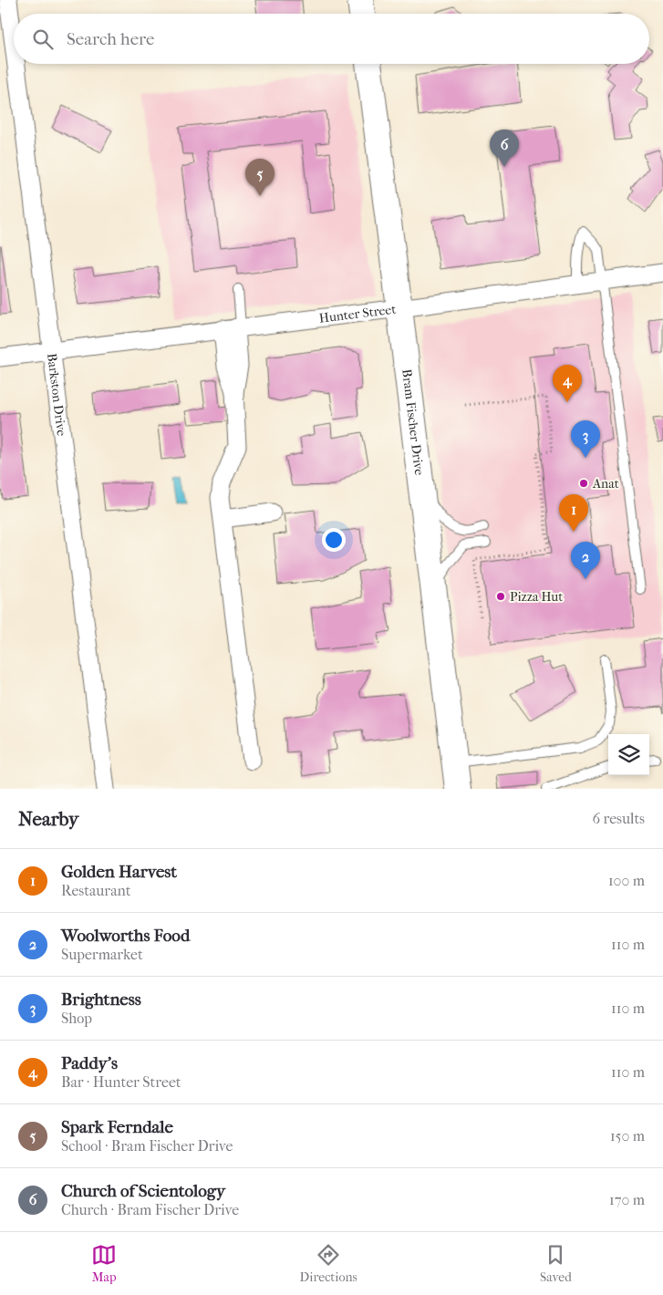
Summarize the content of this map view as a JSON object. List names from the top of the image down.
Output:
{
  "streets": {
    "main road": ["Bram Fischer Drive"],
    "street": ["Hunter Street", "Barkston Drive"]
  },
  "crossings": [
    ["Hunter Street", "Barkston Drive"],
    ["Hunter Street", "Bram Fischer Drive"]
  ],
  "places": ["Anat", "Pizza Hut"],
  "page": {
    "search": "Search here",
    "pins": [
      "6",
      "5",
      "4",
      "3",
      "1",
      "2"
    ],
    "heading": ["Nearby", "6 results"],
    "list": [
      {
        "mark": "1",
        "name": "Golden Harvest",
        "note": "Restaurant",
        "value": "100 m"
      },
      {
        "mark": "2",
        "name": "Woolworths Food",
        "note": "Supermarket",
        "value": "110 m"
      },
      {
        "mark": "3",
        "name": "Brightness",
        "note": "Shop",
        "value": "110 m"
      },
      {
        "mark": "4",
        "name": "Paddy's",
        "note": "Bar · Hunter Street",
        "value": "110 m"
      },
      {
        "mark": "5",
        "name": "Spark Ferndale",
        "note": "School · Bram Fischer Drive",
        "value": "150 m"
      },
      {
        "mark": "6",
        "name": "Church of Scientology",
        "note": "Church · Bram Fischer Drive",
        "value": "170 m"
      }
    ],
    "nav": ["Map", "Directions", "Saved"]
  }
}
